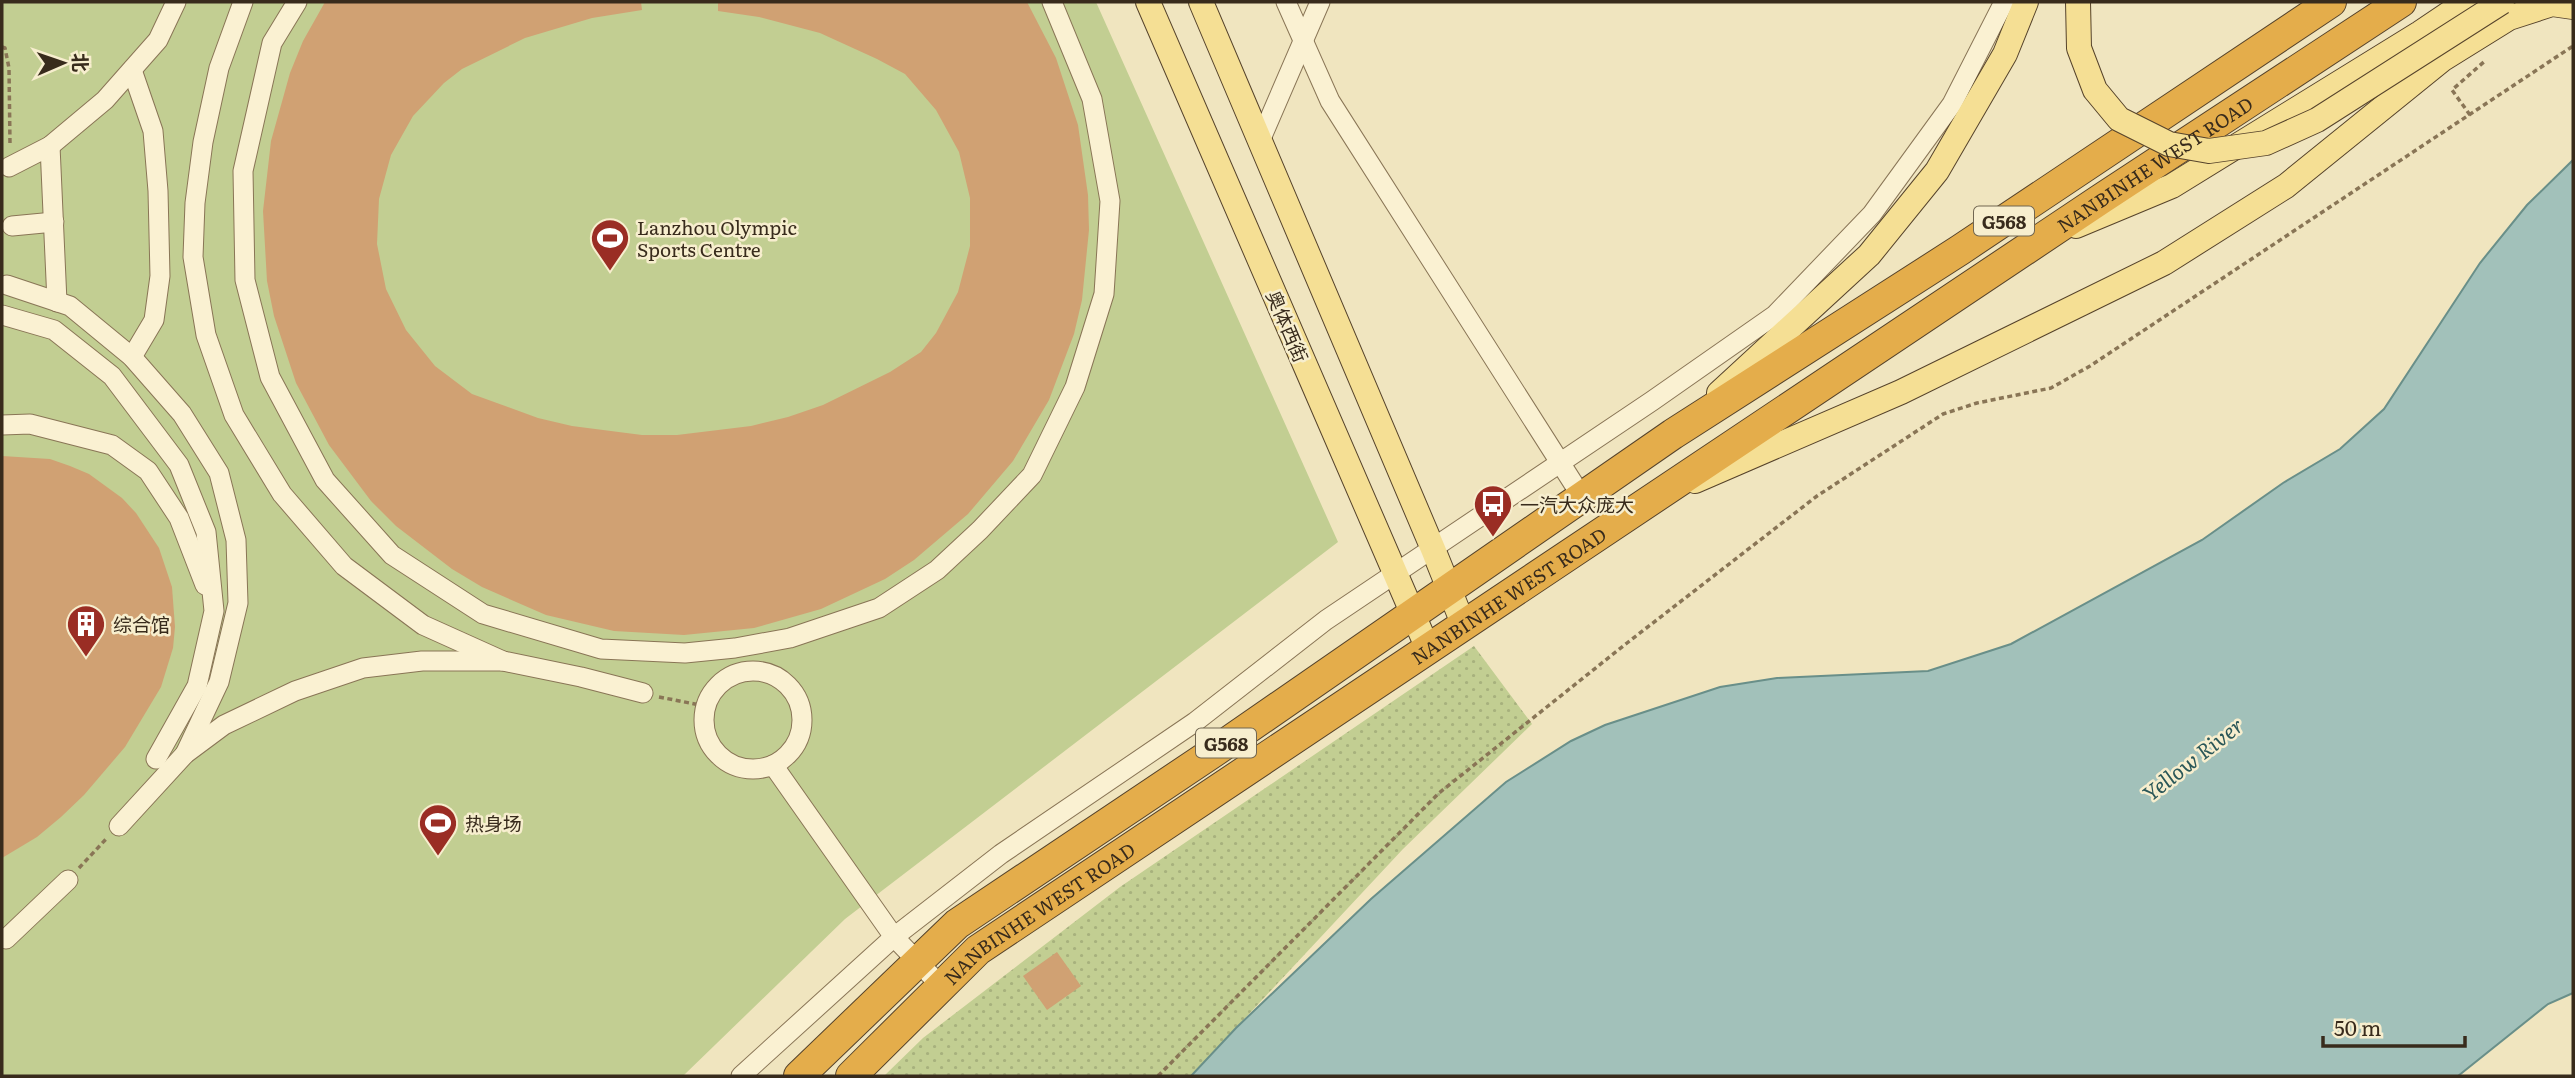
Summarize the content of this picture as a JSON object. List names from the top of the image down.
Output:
{
  "streets": {
    "highway": ["NANBINHE WEST ROAD", "G568"],
    "main road": ["奥体西街"]
  },
  "crossings": [
    ["NANBINHE WEST ROAD", "奥体西街"]
  ],
  "water": ["Yellow River"],
  "places": {
    "sports": ["Lanzhou Olympic Sports Centre", "热身场"],
    "bus stop": ["一汽大众庞大"],
    "building": ["综合馆"]
  },
  "scale_bar": "50 m",
  "north": "right"
}
